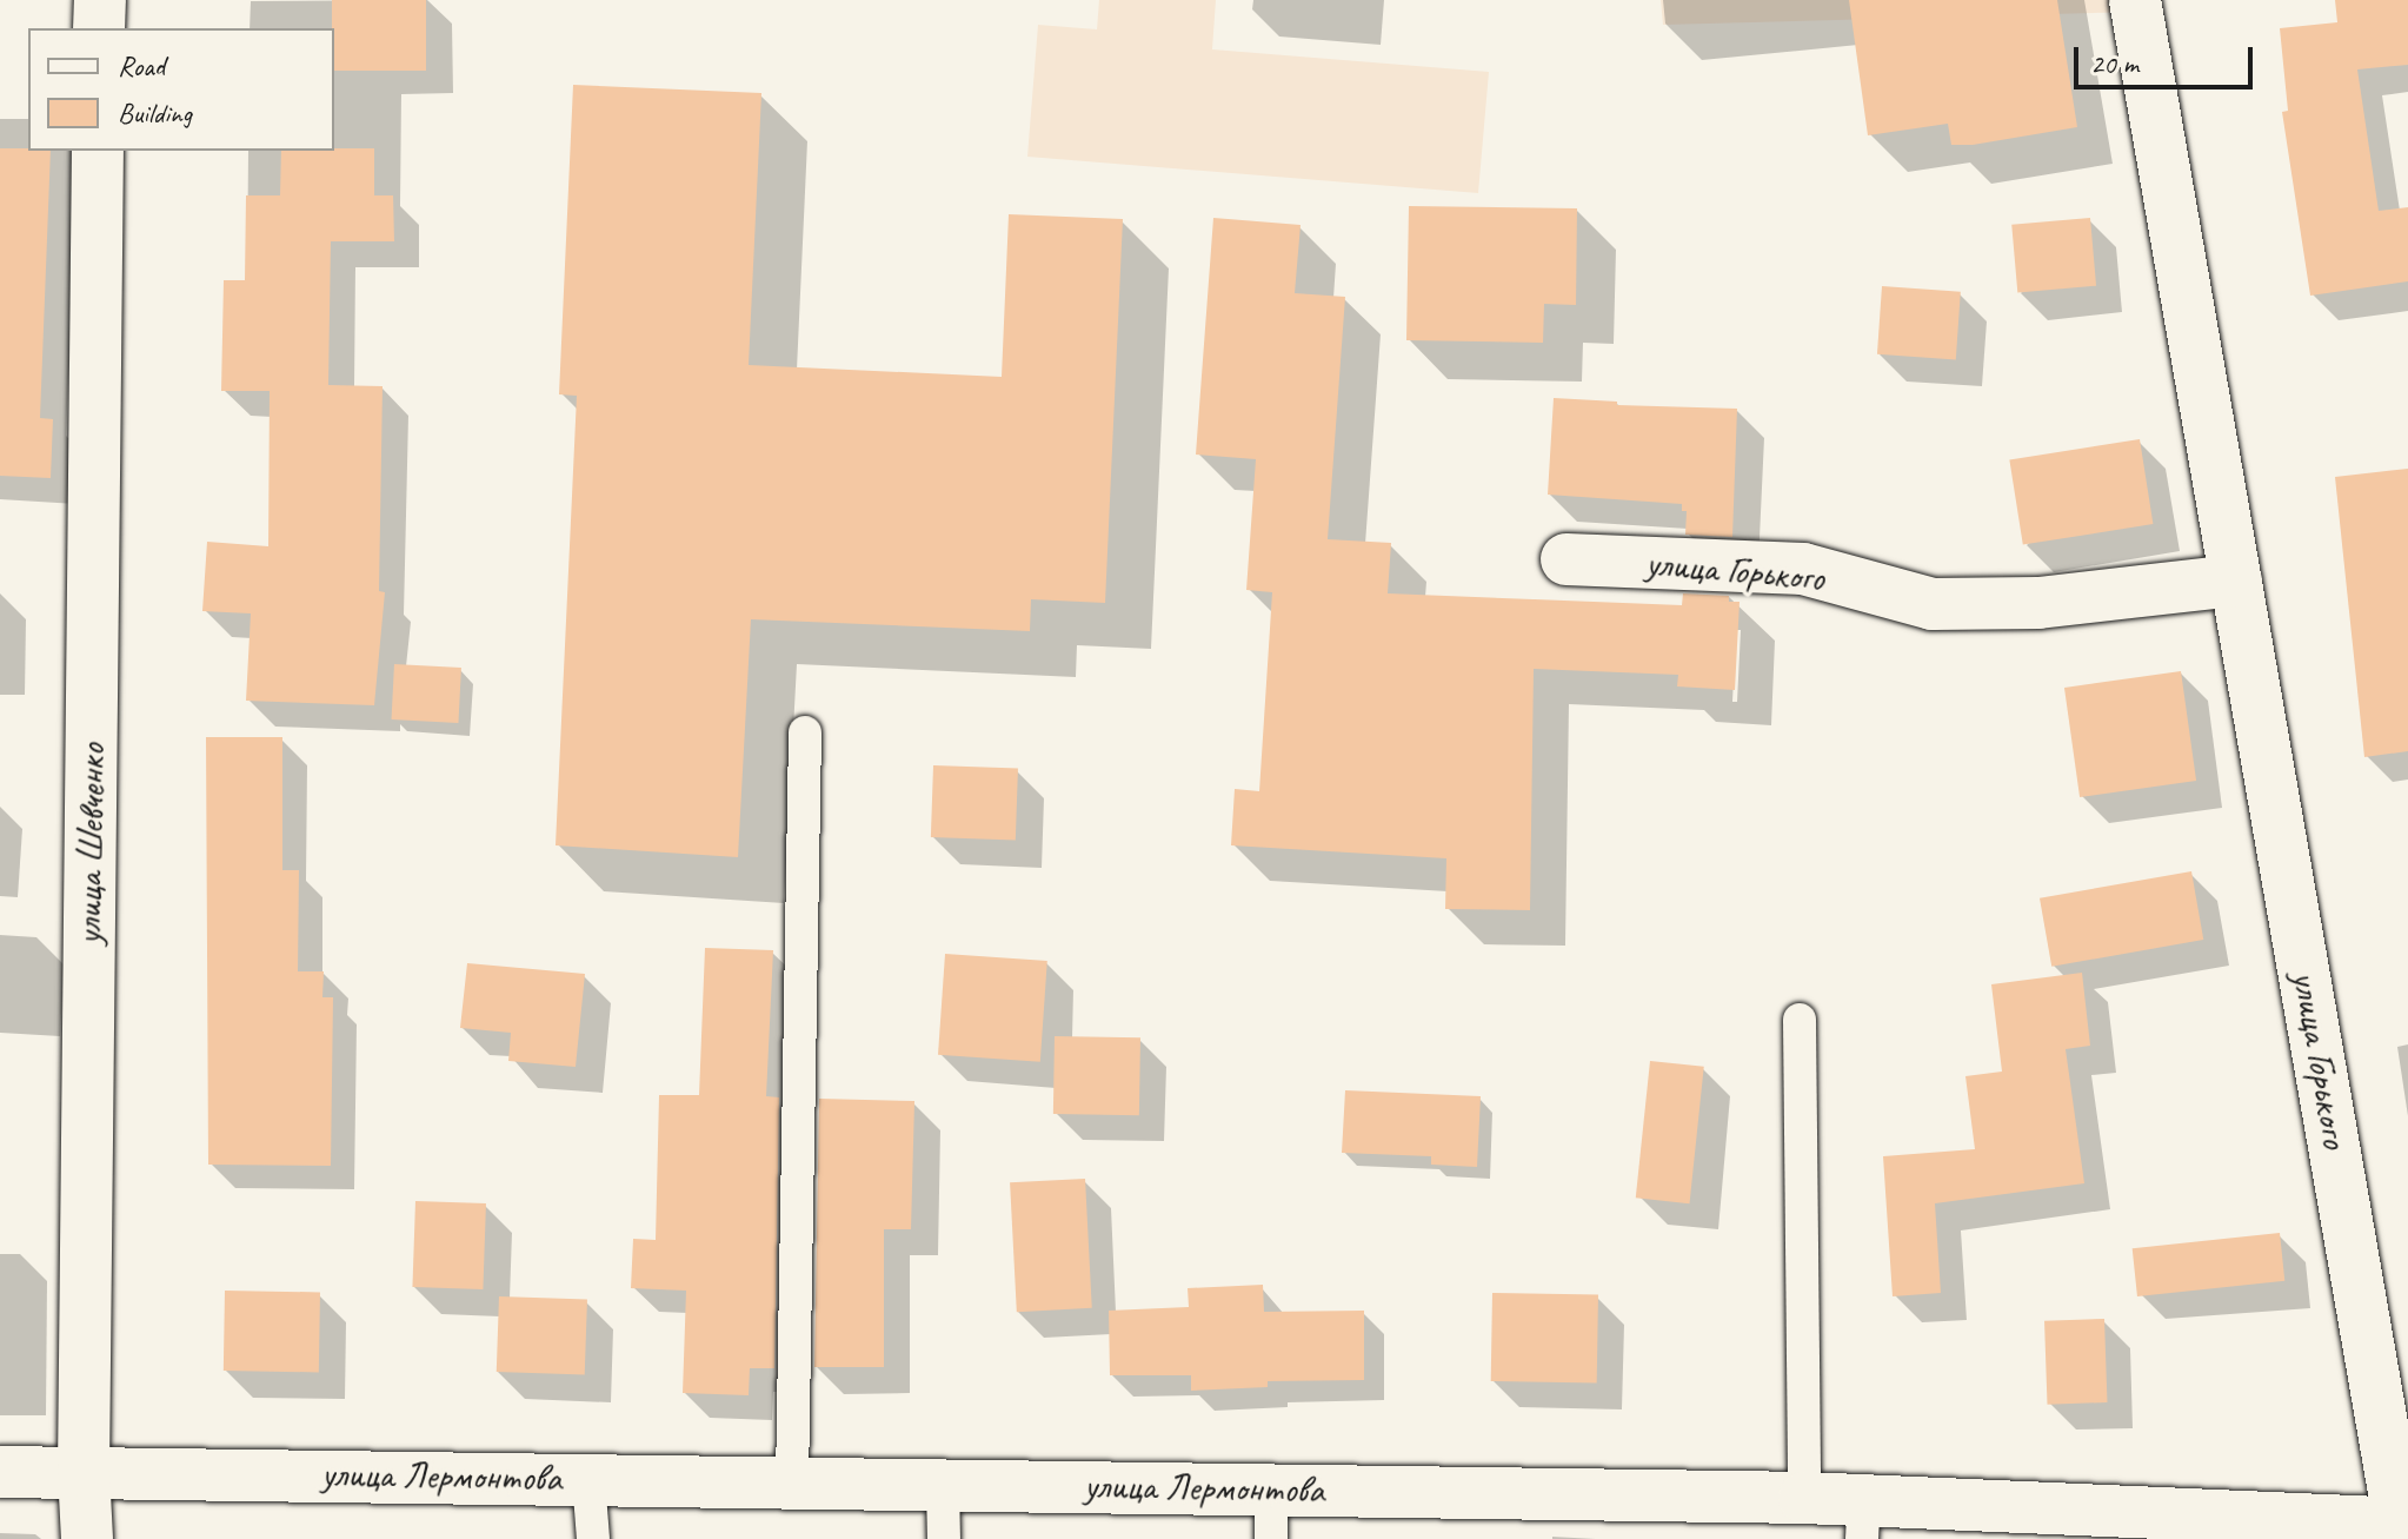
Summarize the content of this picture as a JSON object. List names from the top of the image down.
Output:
{
  "streets": {
    "street": ["улица Горького", "улица Шевченко", "улица Лермонтова"]
  },
  "crossings": [
    ["улица Горького", "улица Лермонтова"],
    ["улица Шевченко", "улица Лермонтова"]
  ],
  "legend": ["Road", "Building"],
  "scale_bar": "20 m"
}
